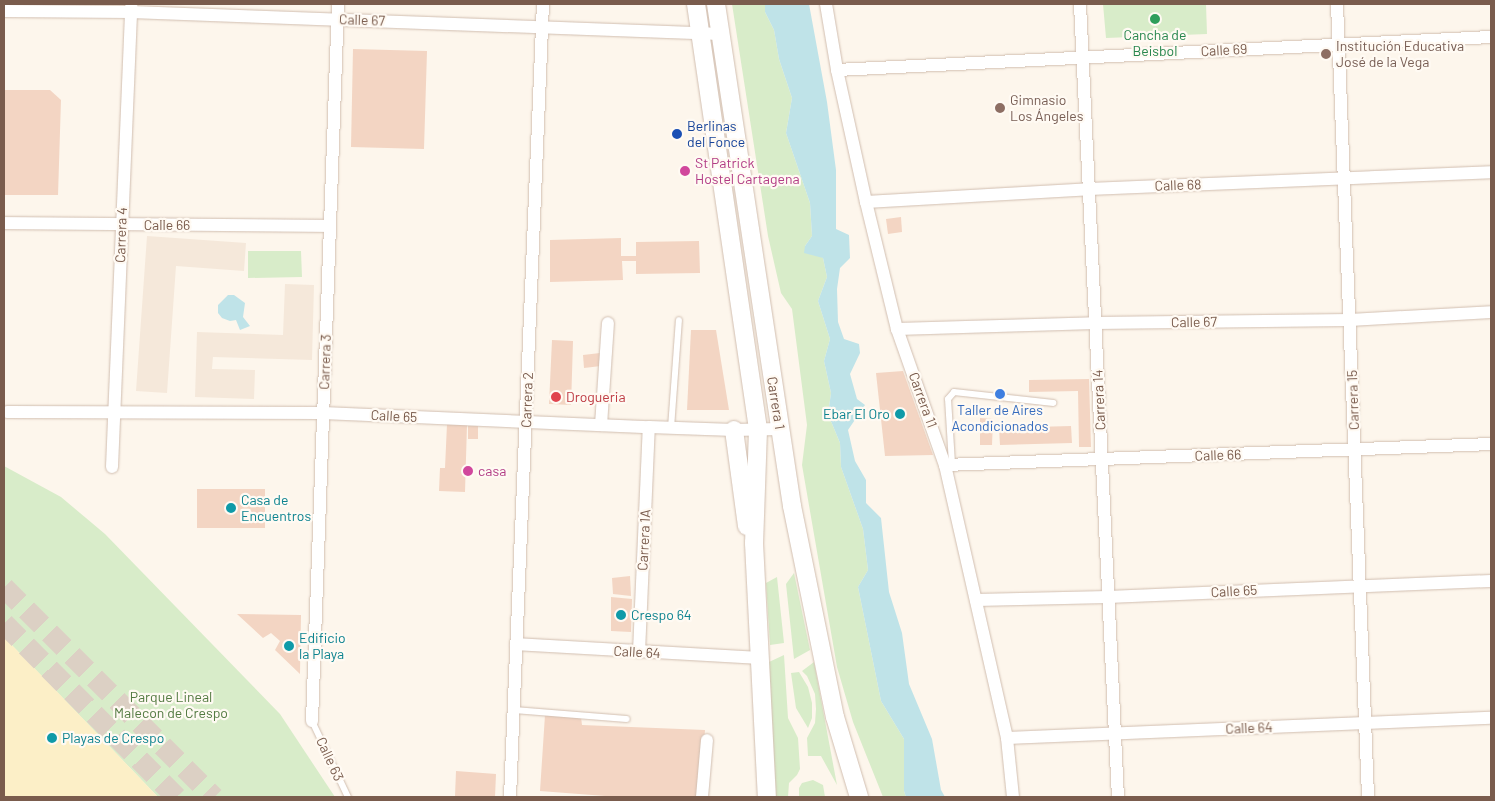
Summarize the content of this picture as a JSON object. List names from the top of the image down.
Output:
{
  "streets": {
    "main road": ["Carrera 1"],
    "street": [
      "Calle 67",
      "Calle 69",
      "Calle 68",
      "Calle 66",
      "Carrera 4",
      "Carrera 3",
      "Carrera 2",
      "Carrera 11",
      "Carrera 14",
      "Carrera 15",
      "Calle 65",
      "Carrera 1A",
      "Calle 64"
    ],
    "lane": ["Calle 63"]
  },
  "crossings": [
    ["Calle 67", "Carrera 4"],
    ["Calle 67", "Carrera 3"],
    ["Calle 67", "Carrera 2"],
    ["Calle 67", "Carrera 11"],
    ["Calle 67", "Carrera 14"],
    ["Calle 67", "Carrera 15"],
    ["Calle 67", "Carrera 1"],
    ["Calle 69", "Carrera 11"],
    ["Calle 69", "Carrera 14"],
    ["Calle 69", "Carrera 15"],
    ["Calle 68", "Carrera 11"],
    ["Calle 68", "Carrera 14"],
    ["Calle 68", "Carrera 15"],
    ["Calle 66", "Carrera 4"],
    ["Calle 66", "Carrera 3"],
    ["Calle 66", "Carrera 11"],
    ["Calle 66", "Carrera 14"],
    ["Calle 66", "Carrera 15"],
    ["Carrera 4", "Calle 65"],
    ["Carrera 3", "Calle 65"],
    ["Carrera 3", "Calle 63"],
    ["Carrera 2", "Calle 65"],
    ["Carrera 2", "Calle 64"],
    ["Carrera 11", "Calle 65"],
    ["Carrera 11", "Calle 64"],
    ["Carrera 14", "Calle 65"],
    ["Carrera 14", "Calle 64"],
    ["Carrera 15", "Calle 65"],
    ["Carrera 15", "Calle 64"],
    ["Carrera 1", "Calle 65"],
    ["Carrera 1", "Calle 64"],
    ["Calle 65", "Carrera 1A"],
    ["Carrera 1A", "Calle 64"]
  ],
  "parks": ["Parque Lineal Malecon de Crespo"],
  "places": [
    "Cancha de Beisbol",
    "Institución Educativa José de la Vega",
    "Gimnasio Los Ángeles",
    "Berlinas del Fonce",
    "St Patrick Hostel Cartagena",
    "Taller de Aires Acondicionados",
    "Drogueria",
    "Ebar El Oro",
    "casa",
    "Casa de Encuentros",
    "Crespo 64",
    "Edificio la Playa",
    "Playas de Crespo"
  ]
}
